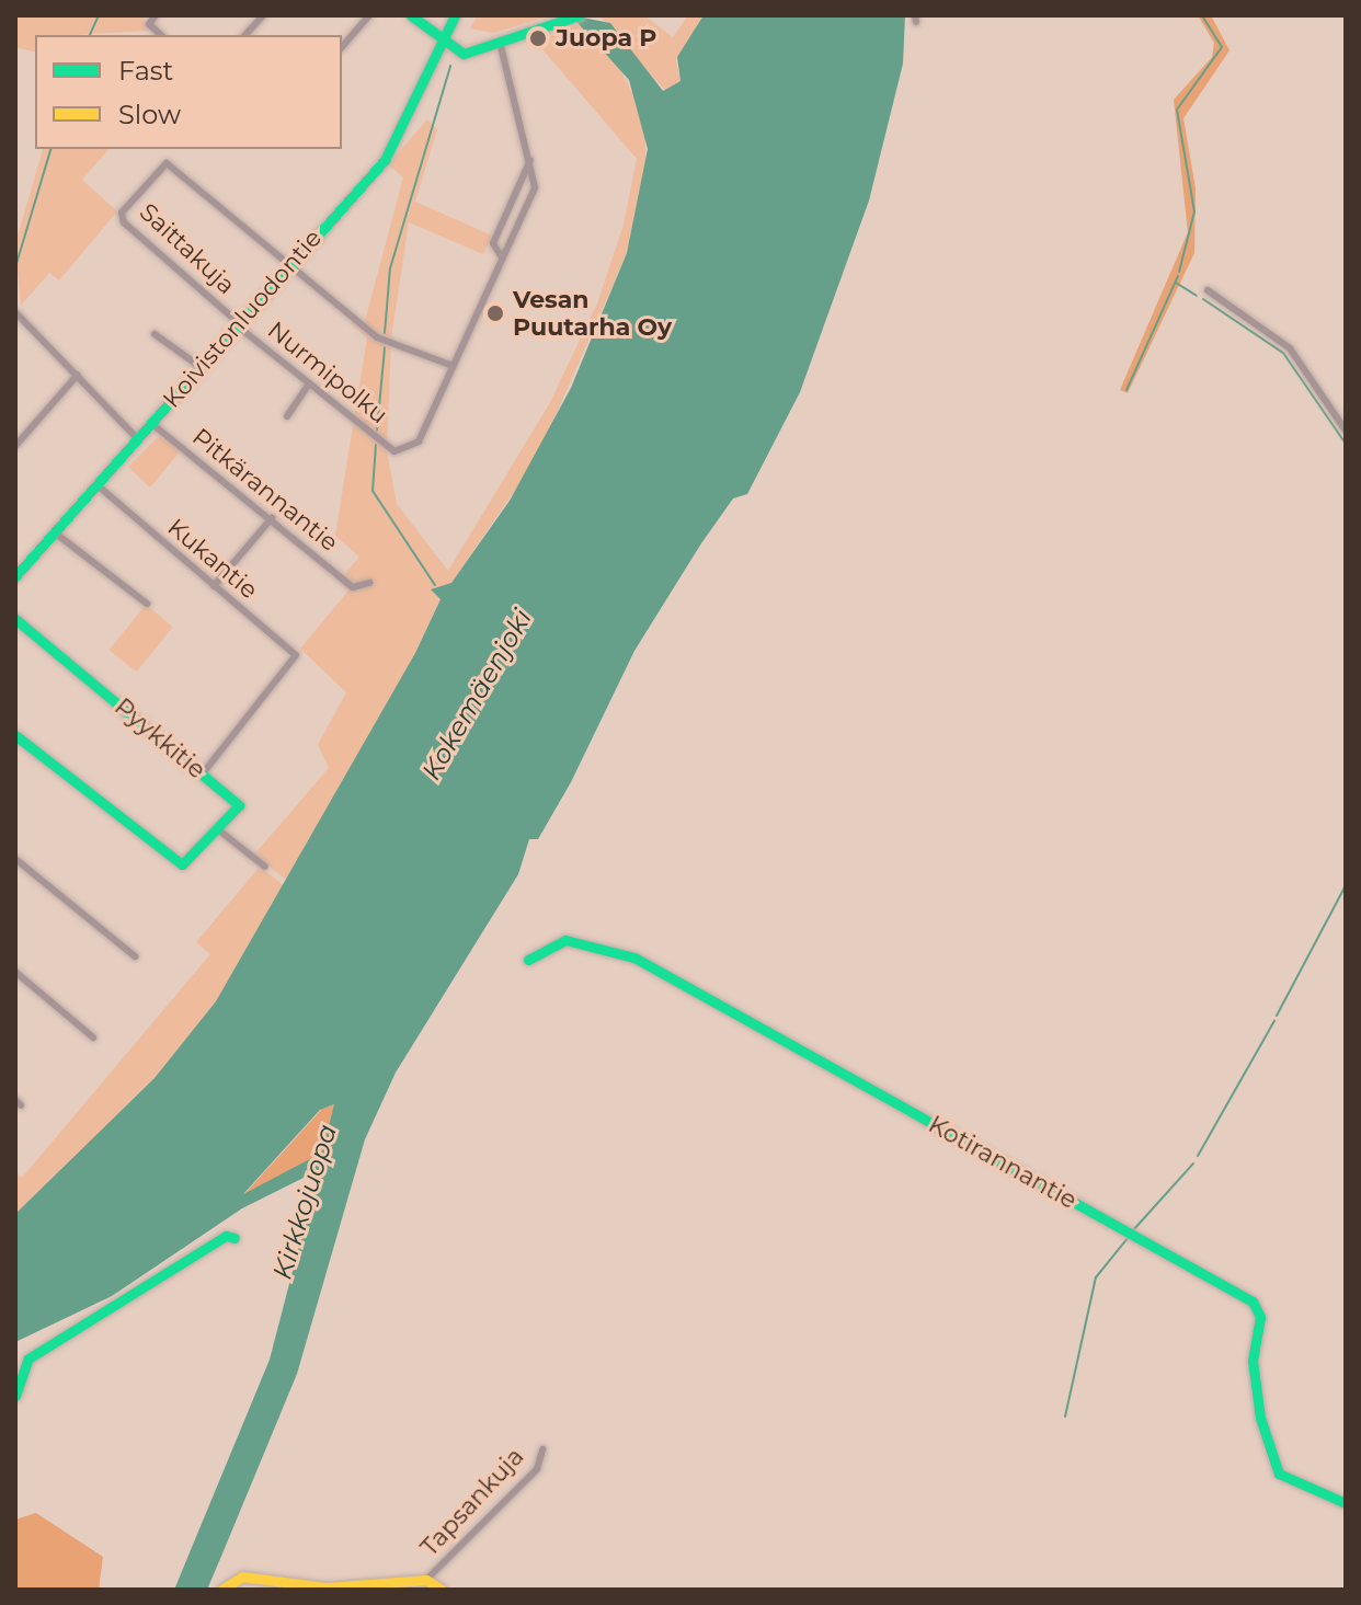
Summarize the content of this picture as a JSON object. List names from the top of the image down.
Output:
{
  "streets": {
    "street": [
      "Saittakuja",
      "Koivistonluodontie",
      "Nurmipolku",
      "Pitkärannantie",
      "Kukantie",
      "Pyykkitie",
      "Kotirannantie",
      "Tapsankuja"
    ]
  },
  "crossings": [
    ["Saittakuja", "Koivistonluodontie"],
    ["Saittakuja", "Nurmipolku"],
    ["Koivistonluodontie", "Nurmipolku"],
    ["Koivistonluodontie", "Pitkärannantie"],
    ["Koivistonluodontie", "Kukantie"],
    ["Kukantie", "Pyykkitie"]
  ],
  "water": ["Kokemäenjoki", "Kirkkojuopa"],
  "places": ["Juopa P", "Vesan Puutarha Oy"],
  "legend": ["Fast", "Slow"]
}
